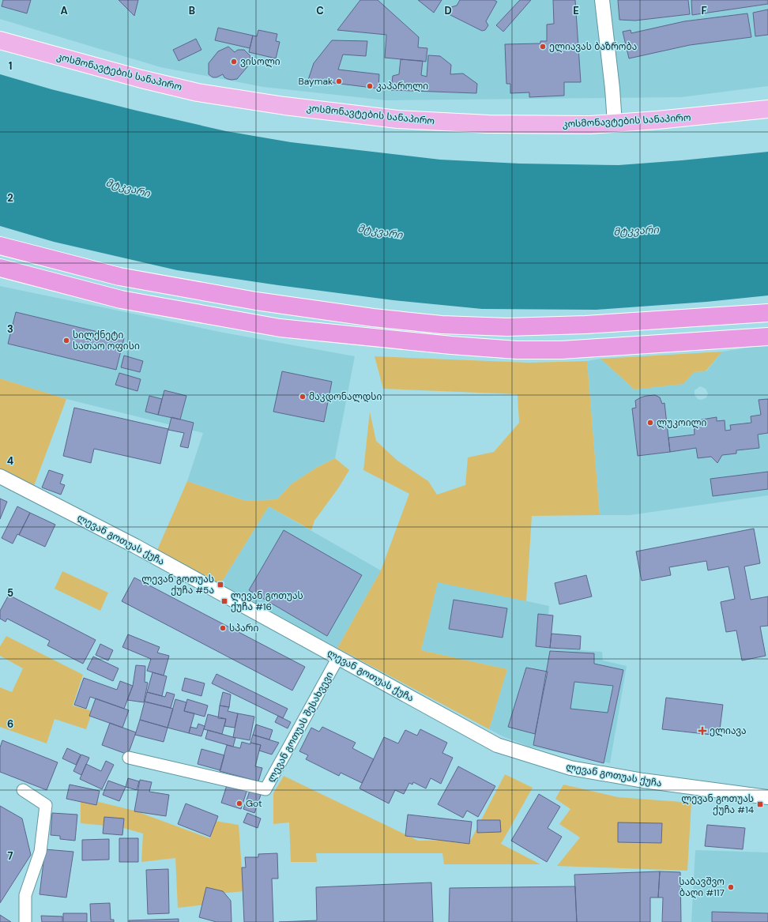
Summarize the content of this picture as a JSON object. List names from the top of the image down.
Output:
{
  "streets": {
    "main road": ["კოსმონავტების სანაპირო"],
    "street": ["ლევან გოთუას ქუჩა", "ლევან გოთუას შესახვევი"]
  },
  "crossings": [
    ["ლევან გოთუას ქუჩა", "ლევან გოთუას შესახვევი"]
  ],
  "water": ["მტკვარი"],
  "places": {
    "other": [
      "ელიავას ბაზრობა",
      "ვისოლი",
      "Baymak",
      "კაპაროლი",
      "სილქნეტი სათაო ოფისი",
      "მაკდონალდსი",
      "ლუკოილი",
      "სპარი",
      "Got",
      "საბავშვო ბაღი #117"
    ],
    "transit": ["ლევან გოთუას ქუჩა #5ა", "ლევან გოთუას ქუჩა #16", "ლევან გოთუას ქუჩა #14"],
    "health": ["ელიავა"]
  },
  "grid": {
    "columns": [
      "A",
      "B",
      "C",
      "D",
      "E",
      "F"
    ],
    "rows": [
      "1",
      "2",
      "3",
      "4",
      "5",
      "6",
      "7"
    ]
  }
}
